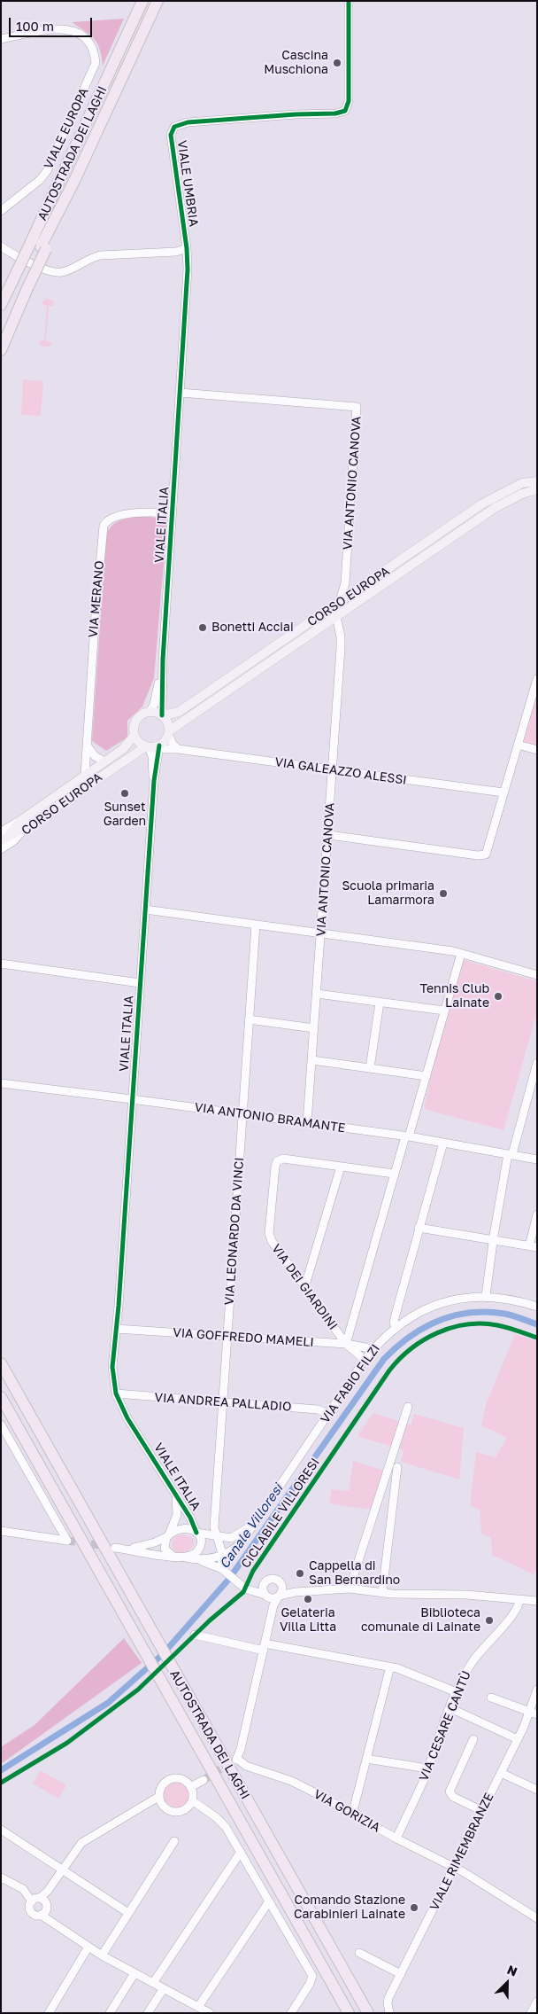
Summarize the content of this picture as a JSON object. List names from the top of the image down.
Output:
{
  "streets": {
    "highway": ["AUTOSTRADA DEI LAGHI"],
    "main road": ["CORSO EUROPA"],
    "street": [
      "VIALE EUROPA",
      "VIALE UMBRIA",
      "VIA ANTONIO CANOVA",
      "VIALE ITALIA",
      "VIA MERANO",
      "VIA GALEAZZO ALESSI",
      "VIA ANTONIO BRAMANTE",
      "VIA LEONARDO DA VINCI",
      "VIA DEI GIARDINI",
      "VIA GOFFREDO MAMELI",
      "VIA FABIO FILZI",
      "VIA ANDREA PALLADIO",
      "VIA CESARE CANTÙ",
      "VIA GORIZIA",
      "VIALE RIMEMBRANZE"
    ],
    "cycle path": ["CICLABILE VILLORESI"]
  },
  "crossings": [
    ["VIALE UMBRIA", "VIA ANTONIO CANOVA"],
    ["VIALE UMBRIA", "VIALE ITALIA"],
    ["VIA ANTONIO CANOVA", "VIALE ITALIA"],
    ["VIA ANTONIO CANOVA", "CORSO EUROPA"],
    ["VIA ANTONIO CANOVA", "VIA GALEAZZO ALESSI"],
    ["VIA ANTONIO CANOVA", "VIA ANTONIO BRAMANTE"],
    ["VIALE ITALIA", "CORSO EUROPA"],
    ["VIALE ITALIA", "VIA MERANO"],
    ["VIALE ITALIA", "VIA GALEAZZO ALESSI"],
    ["VIALE ITALIA", "VIA ANTONIO BRAMANTE"],
    ["VIALE ITALIA", "VIA GOFFREDO MAMELI"],
    ["VIALE ITALIA", "VIA FABIO FILZI"],
    ["VIALE ITALIA", "VIA ANDREA PALLADIO"],
    ["CORSO EUROPA", "VIA MERANO"],
    ["CORSO EUROPA", "VIA GALEAZZO ALESSI"],
    ["VIA ANTONIO BRAMANTE", "VIA LEONARDO DA VINCI"],
    ["VIA LEONARDO DA VINCI", "VIA GOFFREDO MAMELI"],
    ["VIA LEONARDO DA VINCI", "VIA FABIO FILZI"],
    ["VIA LEONARDO DA VINCI", "VIA ANDREA PALLADIO"],
    ["VIA DEI GIARDINI", "VIA GOFFREDO MAMELI"],
    ["VIA GOFFREDO MAMELI", "VIA FABIO FILZI"],
    ["VIA FABIO FILZI", "VIA ANDREA PALLADIO"],
    ["VIA CESARE CANTÙ", "VIA GORIZIA"],
    ["VIA GORIZIA", "VIALE RIMEMBRANZE"]
  ],
  "water": ["Canale Villoresi"],
  "places": [
    "Cascina Muschiona",
    "Bonetti Acciai",
    "Sunset Garden",
    "Scuola primaria Lamarmora",
    "Tennis Club Lainate",
    "Cappella di San Bernardino",
    "Gelateria Villa Litta",
    "Biblioteca comunale di Lainate",
    "Comando Stazione Carabinieri Lainate"
  ],
  "scale_bar": "100 m",
  "north": "top right"
}
